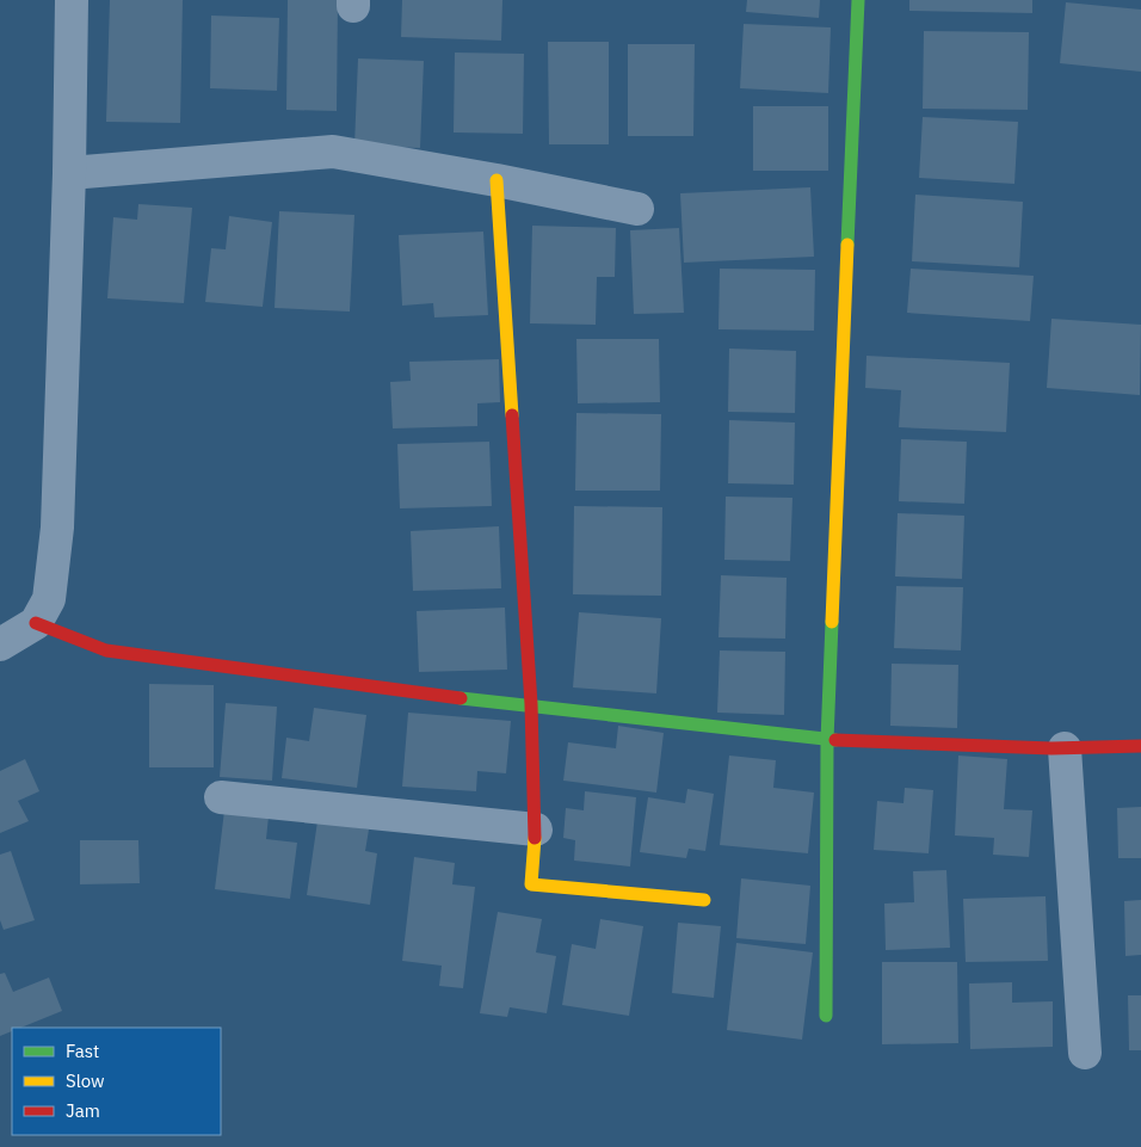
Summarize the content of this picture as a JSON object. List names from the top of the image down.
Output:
{
  "legend": ["Fast", "Slow", "Jam"]
}
